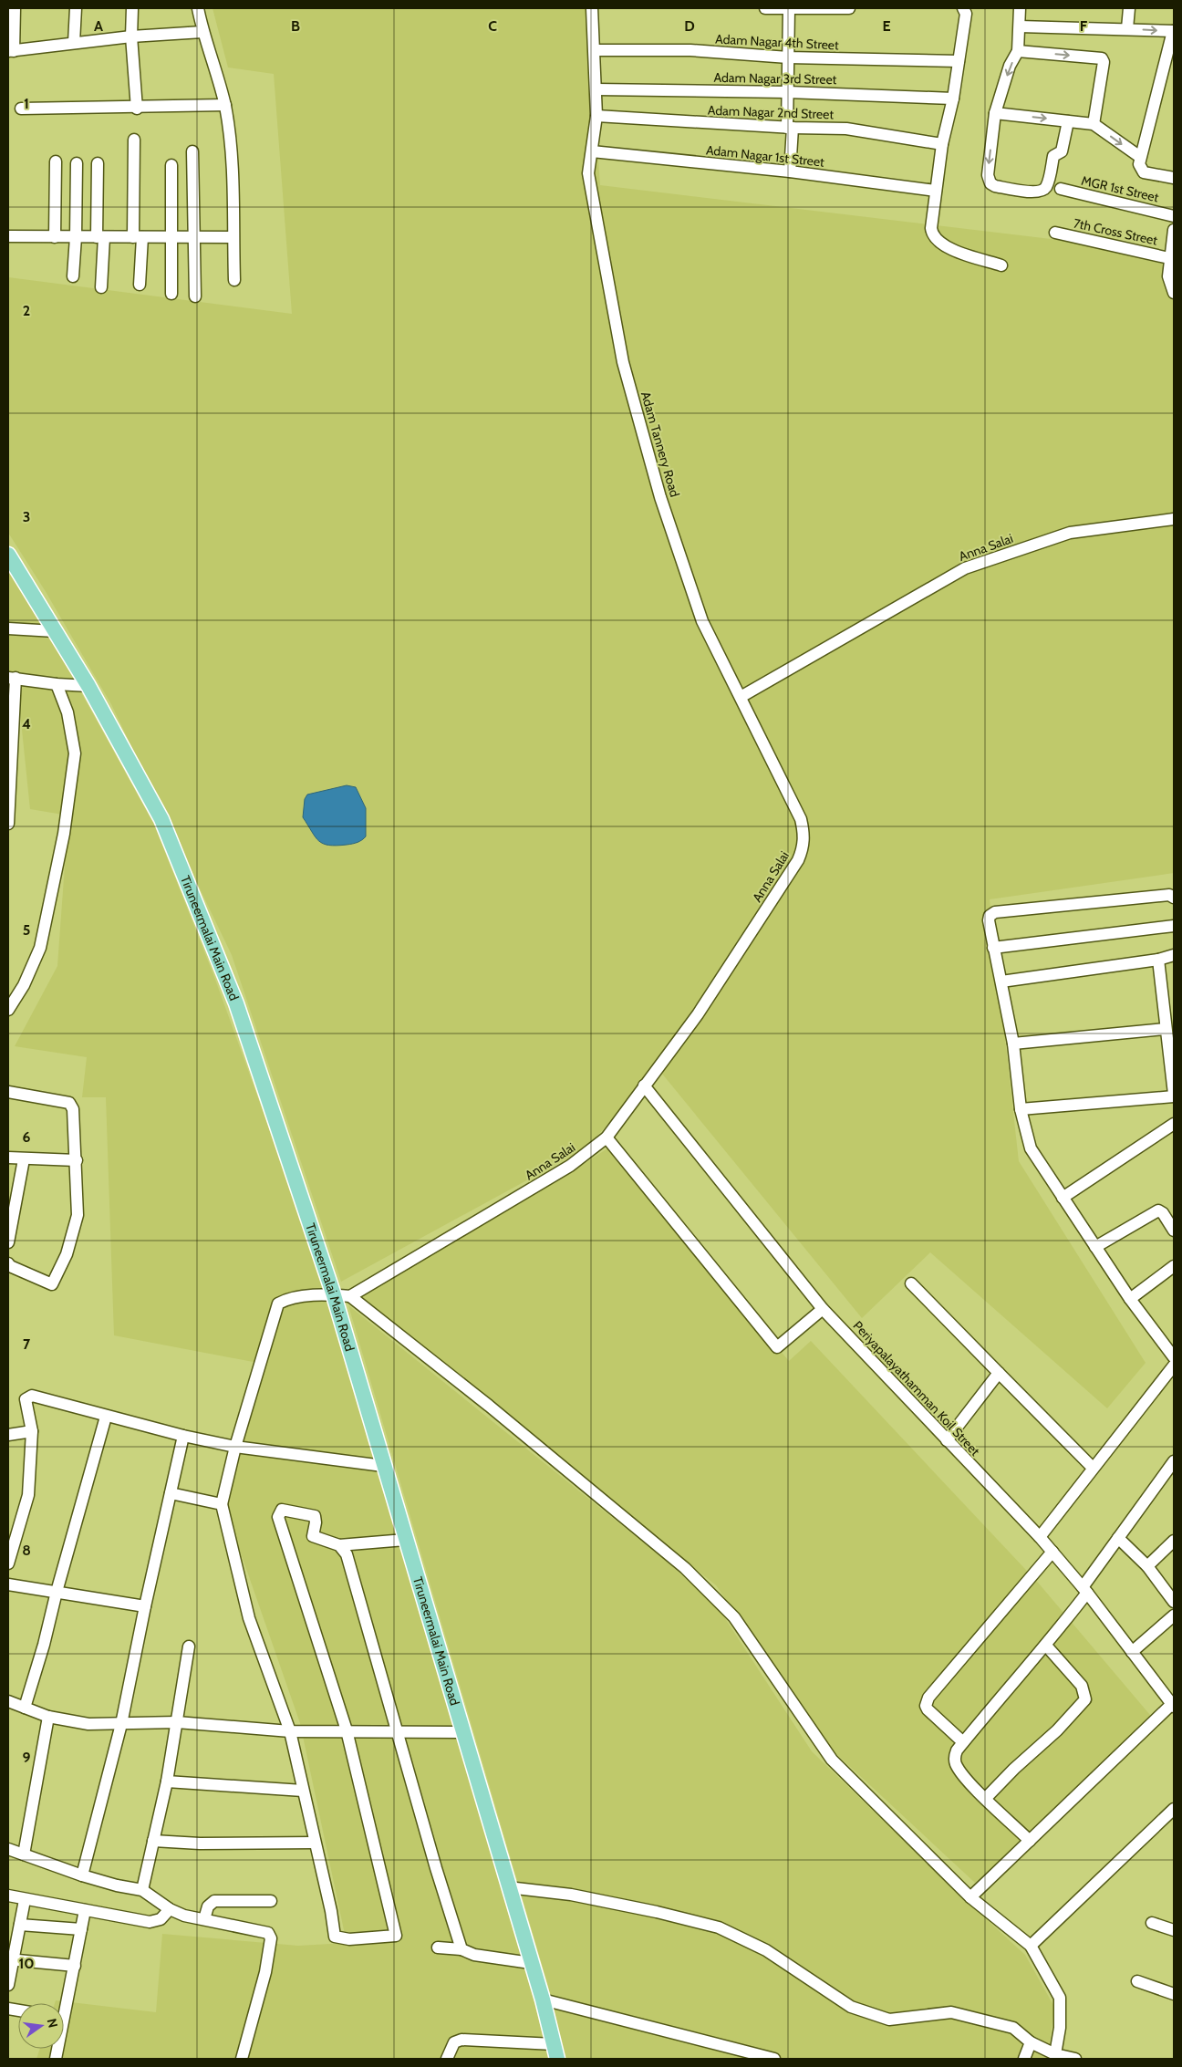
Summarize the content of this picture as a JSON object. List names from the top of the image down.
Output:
{
  "streets": {
    "main road": ["Tiruneermalai Main Road"],
    "street": [
      "Adam Nagar 4th Street",
      "Adam Nagar 3rd Street",
      "Adam Nagar 2nd Street",
      "Adam Nagar 1st Street",
      "MGR 1st Street",
      "7th Cross Street",
      "Adam Tannery Road",
      "Anna Salai",
      "Periyapalayathamman Koil Street"
    ]
  },
  "crossings": [
    ["Adam Nagar 4th Street", "Adam Tannery Road"],
    ["Adam Nagar 3rd Street", "Adam Tannery Road"],
    ["Adam Nagar 2nd Street", "Adam Tannery Road"],
    ["Adam Nagar 1st Street", "Adam Tannery Road"],
    ["Adam Tannery Road", "Anna Salai"],
    ["Anna Salai", "Periyapalayathamman Koil Street"]
  ],
  "north": "right",
  "grid": {
    "columns": [
      "A",
      "B",
      "C",
      "D",
      "E",
      "F"
    ],
    "rows": [
      "1",
      "2",
      "3",
      "4",
      "5",
      "6",
      "7",
      "8",
      "9",
      "10"
    ]
  }
}
